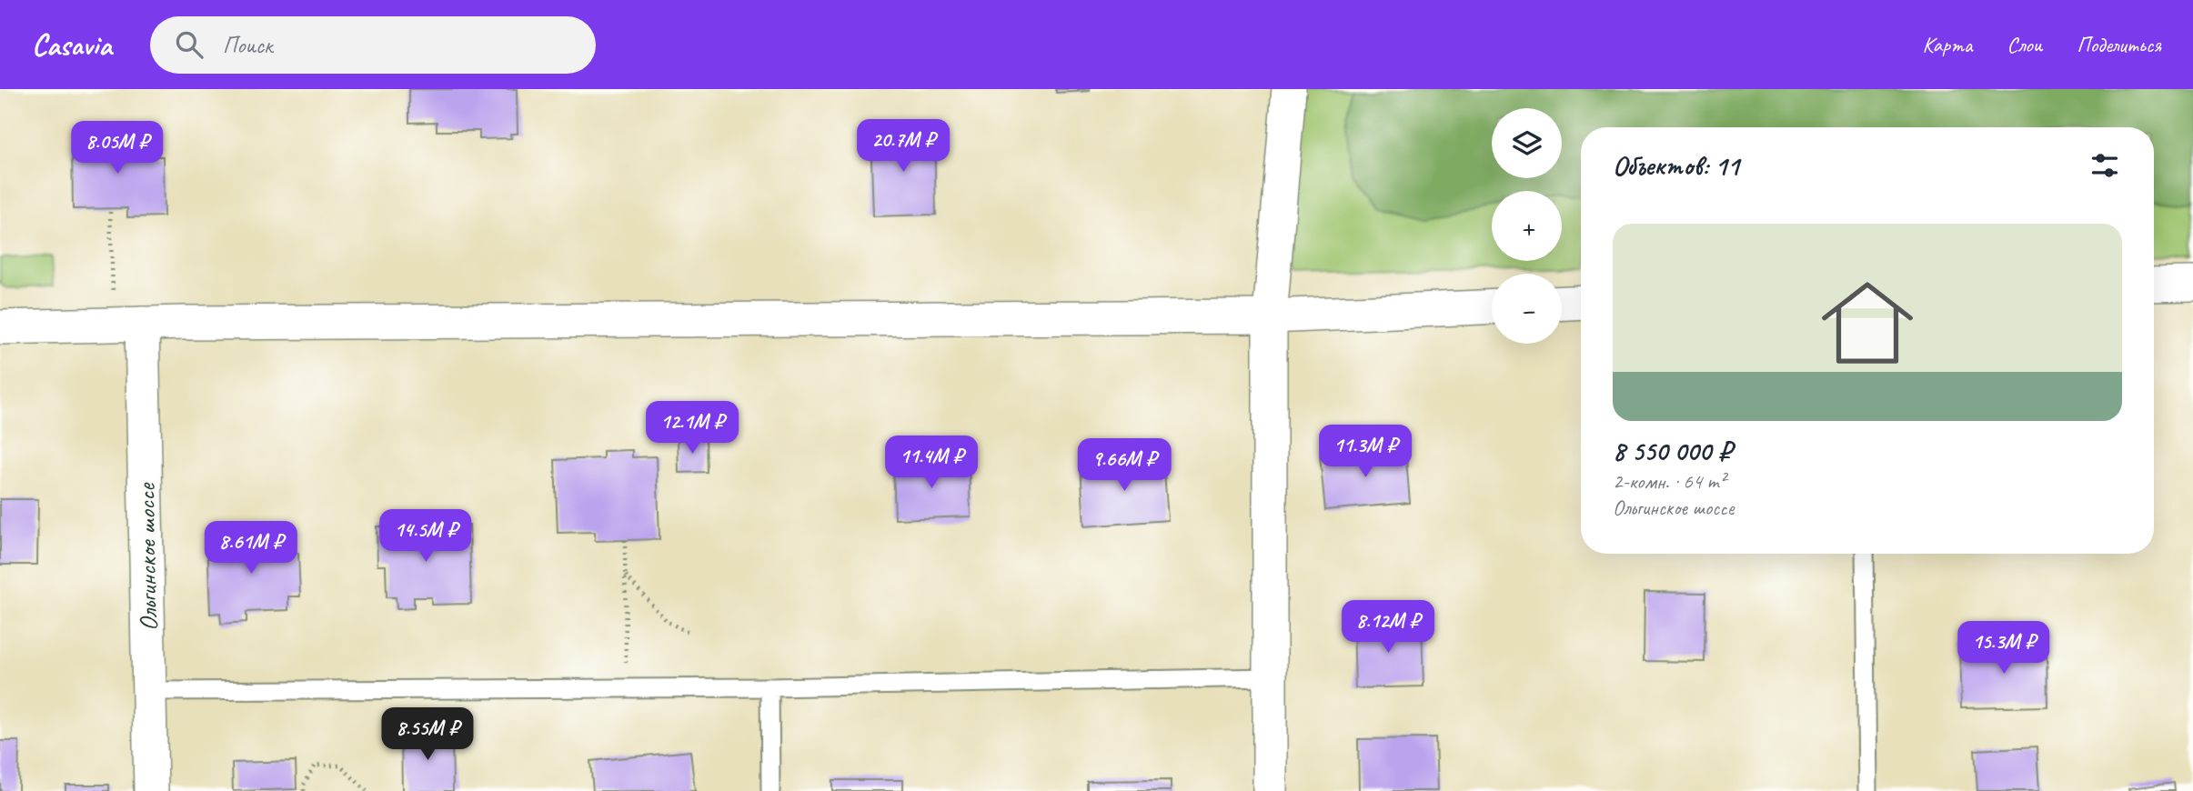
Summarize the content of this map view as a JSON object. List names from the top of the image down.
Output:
{
  "streets": {
    "street": ["Ольгинское шоссе"]
  },
  "page": {
    "header": "Casavia",
    "search": "Поиск",
    "nav": ["Карта", "Слои", "Поделиться"],
    "map_buttons": ["+", "−"],
    "price": [
      "20.7M ₽",
      "8.05M ₽",
      "12.1M ₽",
      "11.3M ₽",
      "11.4M ₽",
      "9.66M ₽",
      "14.5M ₽",
      "8.61M ₽",
      "8.12M ₽",
      "15.3M ₽",
      "8.55M ₽"
    ],
    "heading": "Объектов: 11",
    "list": [
      {
        "name": "8 550 000 ₽",
        "note": "2-комн. · 64 m² · Ольгинское шоссе"
      }
    ]
  }
}
